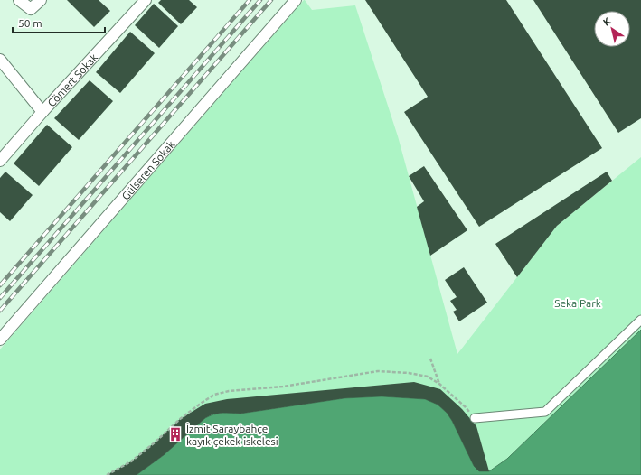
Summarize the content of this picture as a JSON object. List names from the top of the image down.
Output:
{
  "streets": {
    "street": ["Cömert Sokak", "Gülseren Sokak"]
  },
  "parks": ["Seka Park"],
  "places": {
    "building": ["İzmit Saraybahçe kayık çekek iskelesi"]
  },
  "scale_bar": "50 m",
  "north": "top left"
}
